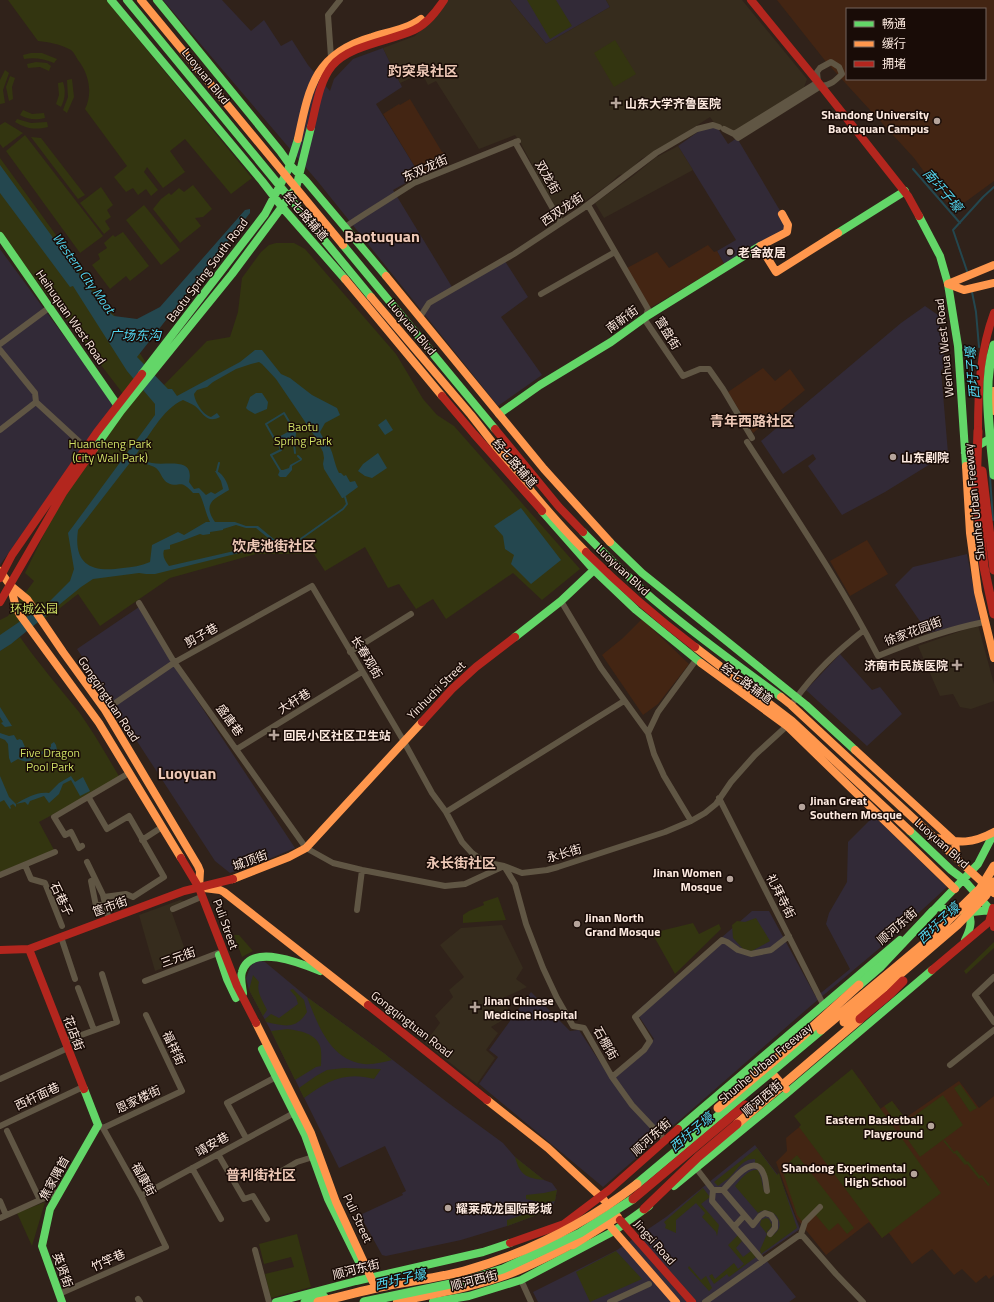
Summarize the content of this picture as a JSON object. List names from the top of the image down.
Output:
{
  "streets": {
    "main road": [
      "Luoyuan Blvd",
      "经七路辅道",
      "Baotu Spring South Road",
      "Heihuquan West Road",
      "南新街",
      "Wenhua West Road",
      "Shunhe Urban Freeway",
      "Yinhuchi Street",
      "Gongqingtuan Road",
      "城顶街",
      "筐市街",
      "Puli Street",
      "顺河东街",
      "花店街",
      "顺河西街",
      "焦家隅首",
      "Jingsi Road",
      "英贤街"
    ],
    "street": [
      "东双龙街",
      "双龙街",
      "西双龙街",
      "营盘街",
      "徐家花园街",
      "剪子巷",
      "长春观街",
      "大杆巷",
      "盛唐巷",
      "永长街",
      "礼拜寺街",
      "石巷子",
      "三元街",
      "石棚街",
      "福祥街",
      "西杆面巷",
      "恩家楼街",
      "靖安巷",
      "福康街",
      "竹竿巷"
    ]
  },
  "crossings": [
    ["Luoyuan Blvd", "经七路辅道"],
    ["Luoyuan Blvd", "Baotu Spring South Road"],
    ["Luoyuan Blvd", "Yinhuchi Street"],
    ["Luoyuan Blvd", "永长街"],
    ["Luoyuan Blvd", "顺河西街"],
    ["东双龙街", "双龙街"],
    ["东双龙街", "经七路辅道"],
    ["双龙街", "西双龙街"],
    ["西双龙街", "经七路辅道"],
    ["西双龙街", "营盘街"],
    ["西双龙街", "Wenhua West Road"],
    ["经七路辅道", "Baotu Spring South Road"],
    ["经七路辅道", "南新街"],
    ["经七路辅道", "Yinhuchi Street"],
    ["经七路辅道", "永长街"],
    ["南新街", "营盘街"],
    ["营盘街", "徐家花园街"],
    ["Wenhua West Road", "徐家花园街"],
    ["剪子巷", "长春观街"],
    ["剪子巷", "Gongqingtuan Road"],
    ["剪子巷", "盛唐巷"],
    ["长春观街", "Yinhuchi Street"],
    ["长春观街", "大杆巷"],
    ["长春观街", "永长街"],
    ["Yinhuchi Street", "盛唐巷"],
    ["Yinhuchi Street", "城顶街"],
    ["Gongqingtuan Road", "城顶街"],
    ["Gongqingtuan Road", "筐市街"],
    ["Gongqingtuan Road", "Puli Street"],
    ["Gongqingtuan Road", "顺河东街"],
    ["Gongqingtuan Road", "Jingsi Road"],
    ["大杆巷", "盛唐巷"],
    ["盛唐巷", "城顶街"],
    ["永长街", "礼拜寺街"],
    ["永长街", "石棚街"],
    ["城顶街", "筐市街"],
    ["城顶街", "Puli Street"],
    ["礼拜寺街", "顺河东街"],
    ["筐市街", "Puli Street"],
    ["筐市街", "花店街"],
    ["Puli Street", "顺河东街"],
    ["Puli Street", "三元街"],
    ["Puli Street", "靖安巷"],
    ["顺河东街", "石棚街"],
    ["顺河东街", "Jingsi Road"],
    ["花店街", "西杆面巷"],
    ["花店街", "恩家楼街"],
    ["花店街", "焦家隅首"],
    ["花店街", "福康街"],
    ["福祥街", "恩家楼街"],
    ["顺河西街", "Jingsi Road"],
    ["恩家楼街", "焦家隅首"],
    ["恩家楼街", "福康街"],
    ["靖安巷", "福康街"],
    ["焦家隅首", "福康街"],
    ["焦家隅首", "英贤街"],
    ["福康街", "竹竿巷"],
    ["竹竿巷", "英贤街"]
  ],
  "districts": [
    "趵突泉社区",
    "Baotuquan",
    "青年西路社区",
    "饮虎池街社区",
    "Luoyuan",
    "永长街社区",
    "普利街社区"
  ],
  "water": [
    "南圩子壕",
    "Western City Moat",
    "广场东沟",
    "西圩子壕"
  ],
  "parks": [
    "Baotu Spring Park",
    "Huancheng Park (City Wall Park)",
    "环城公园",
    "Five Dragon Pool Park"
  ],
  "places": {
    "health": [
      "山东大学齐鲁医院",
      "济南市民族医院",
      "回民小区社区卫生站",
      "Jinan Chinese Medicine Hospital"
    ],
    "other": [
      "Shandong University Baotuquan Campus",
      "老舍故居",
      "山东剧院",
      "Jinan Great Southern Mosque",
      "Jinan Women Mosque",
      "Jinan North Grand Mosque",
      "Eastern Basketball Playground",
      "Shandong Experimental High School",
      "耀莱成龙国际影城"
    ]
  },
  "legend": ["畅通", "缓行", "拥堵"]
}
